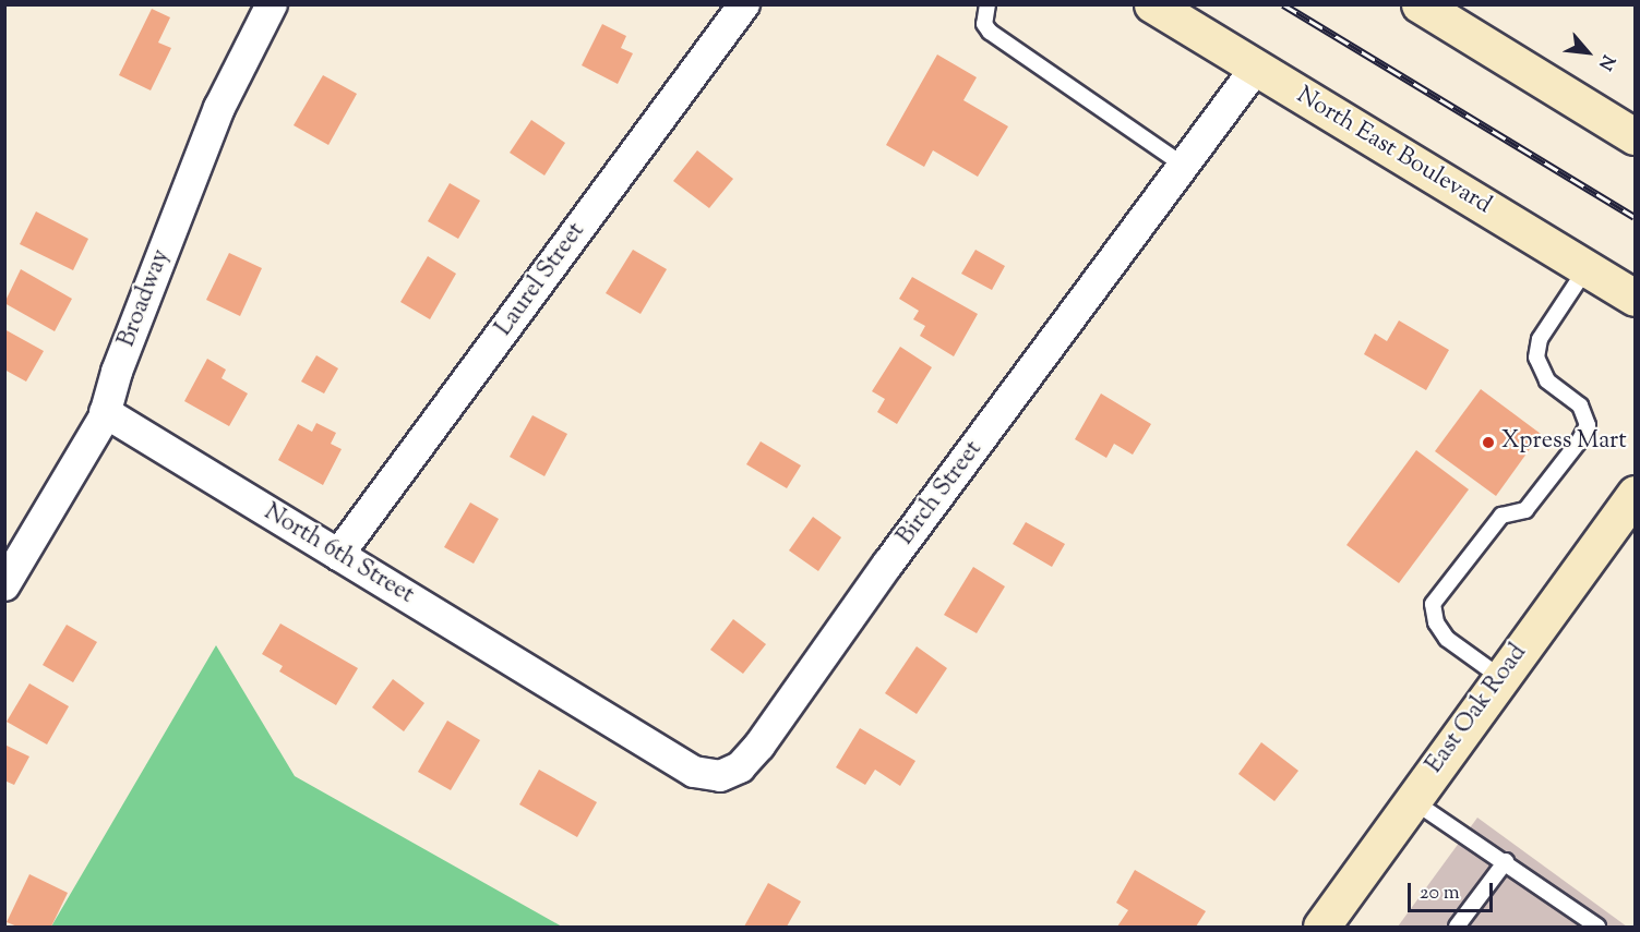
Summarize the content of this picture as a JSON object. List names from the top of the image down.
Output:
{
  "streets": {
    "main road": ["North East Boulevard", "East Oak Road"],
    "street": [
      "Laurel Street",
      "Broadway",
      "Birch Street",
      "North 6th Street"
    ]
  },
  "crossings": [
    ["North East Boulevard", "Birch Street"],
    ["Laurel Street", "North 6th Street"],
    ["Broadway", "North 6th Street"],
    ["Birch Street", "North 6th Street"]
  ],
  "places": ["Xpress Mart"],
  "scale_bar": "20 m",
  "north": "bottom right"
}
